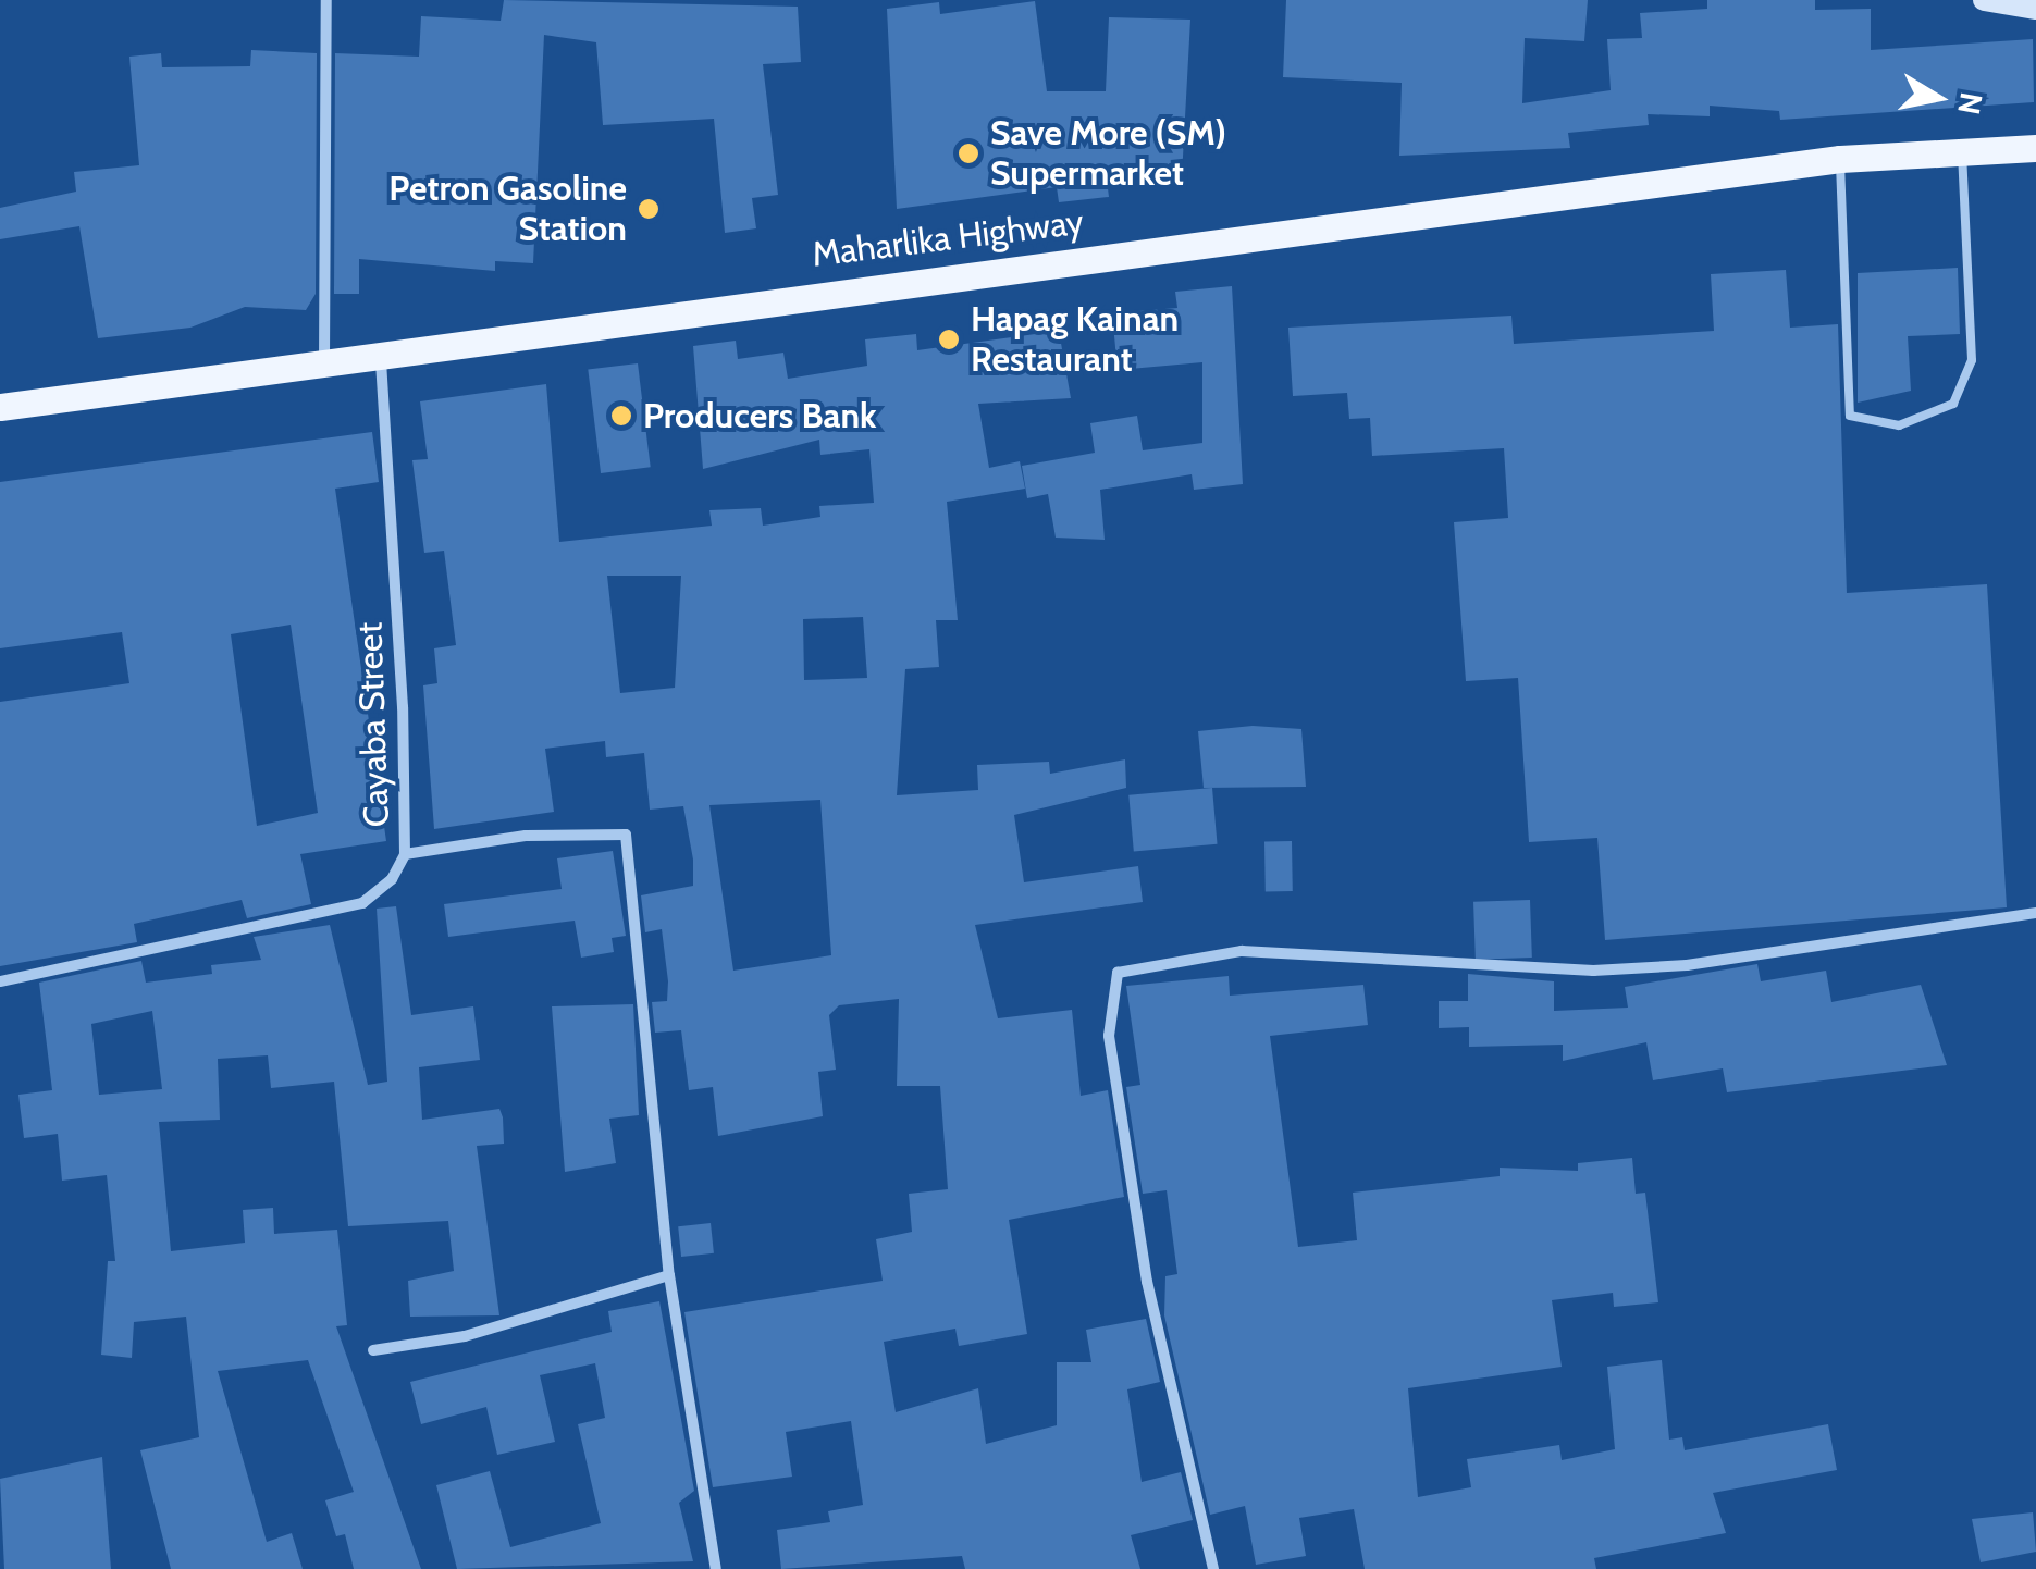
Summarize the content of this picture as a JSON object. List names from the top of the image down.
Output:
{
  "streets": {
    "main road": ["Maharlika Highway"],
    "street": ["Cayaba Street"]
  },
  "crossings": [
    ["Maharlika Highway", "Cayaba Street"]
  ],
  "places": [
    "Save More (SM) Supermarket",
    "Petron Gasoline Station",
    "Hapag Kainan Restaurant",
    "Producers Bank"
  ],
  "north": "right"
}
